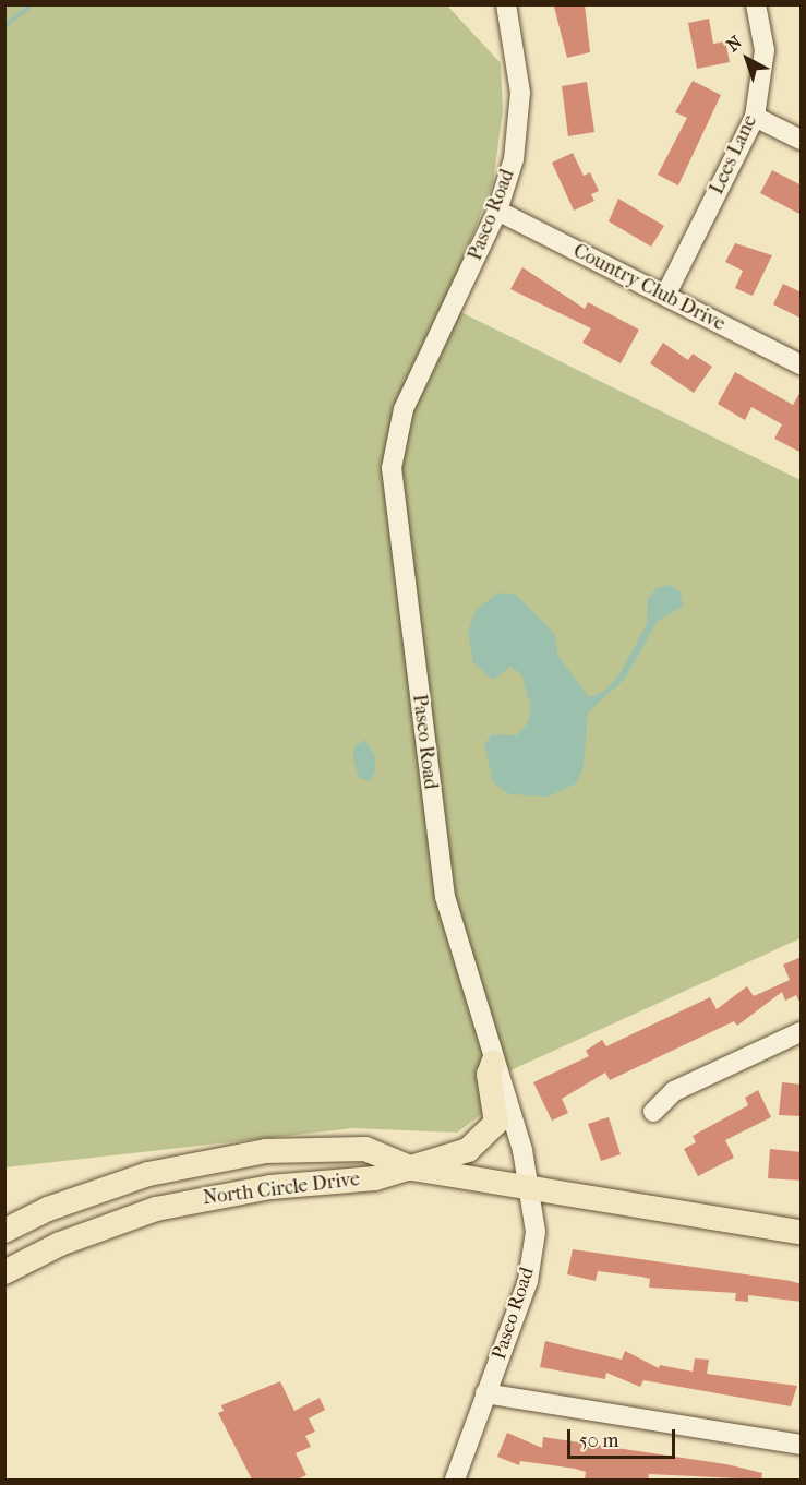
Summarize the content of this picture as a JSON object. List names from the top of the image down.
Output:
{
  "streets": {
    "main road": ["North Circle Drive"],
    "street": ["Lees Lane", "Paseo Road", "Country Club Drive"]
  },
  "crossings": [
    ["Lees Lane", "Country Club Drive"],
    ["Paseo Road", "Country Club Drive"],
    ["Paseo Road", "North Circle Drive"]
  ],
  "scale_bar": "50 m",
  "north": "top left"
}
